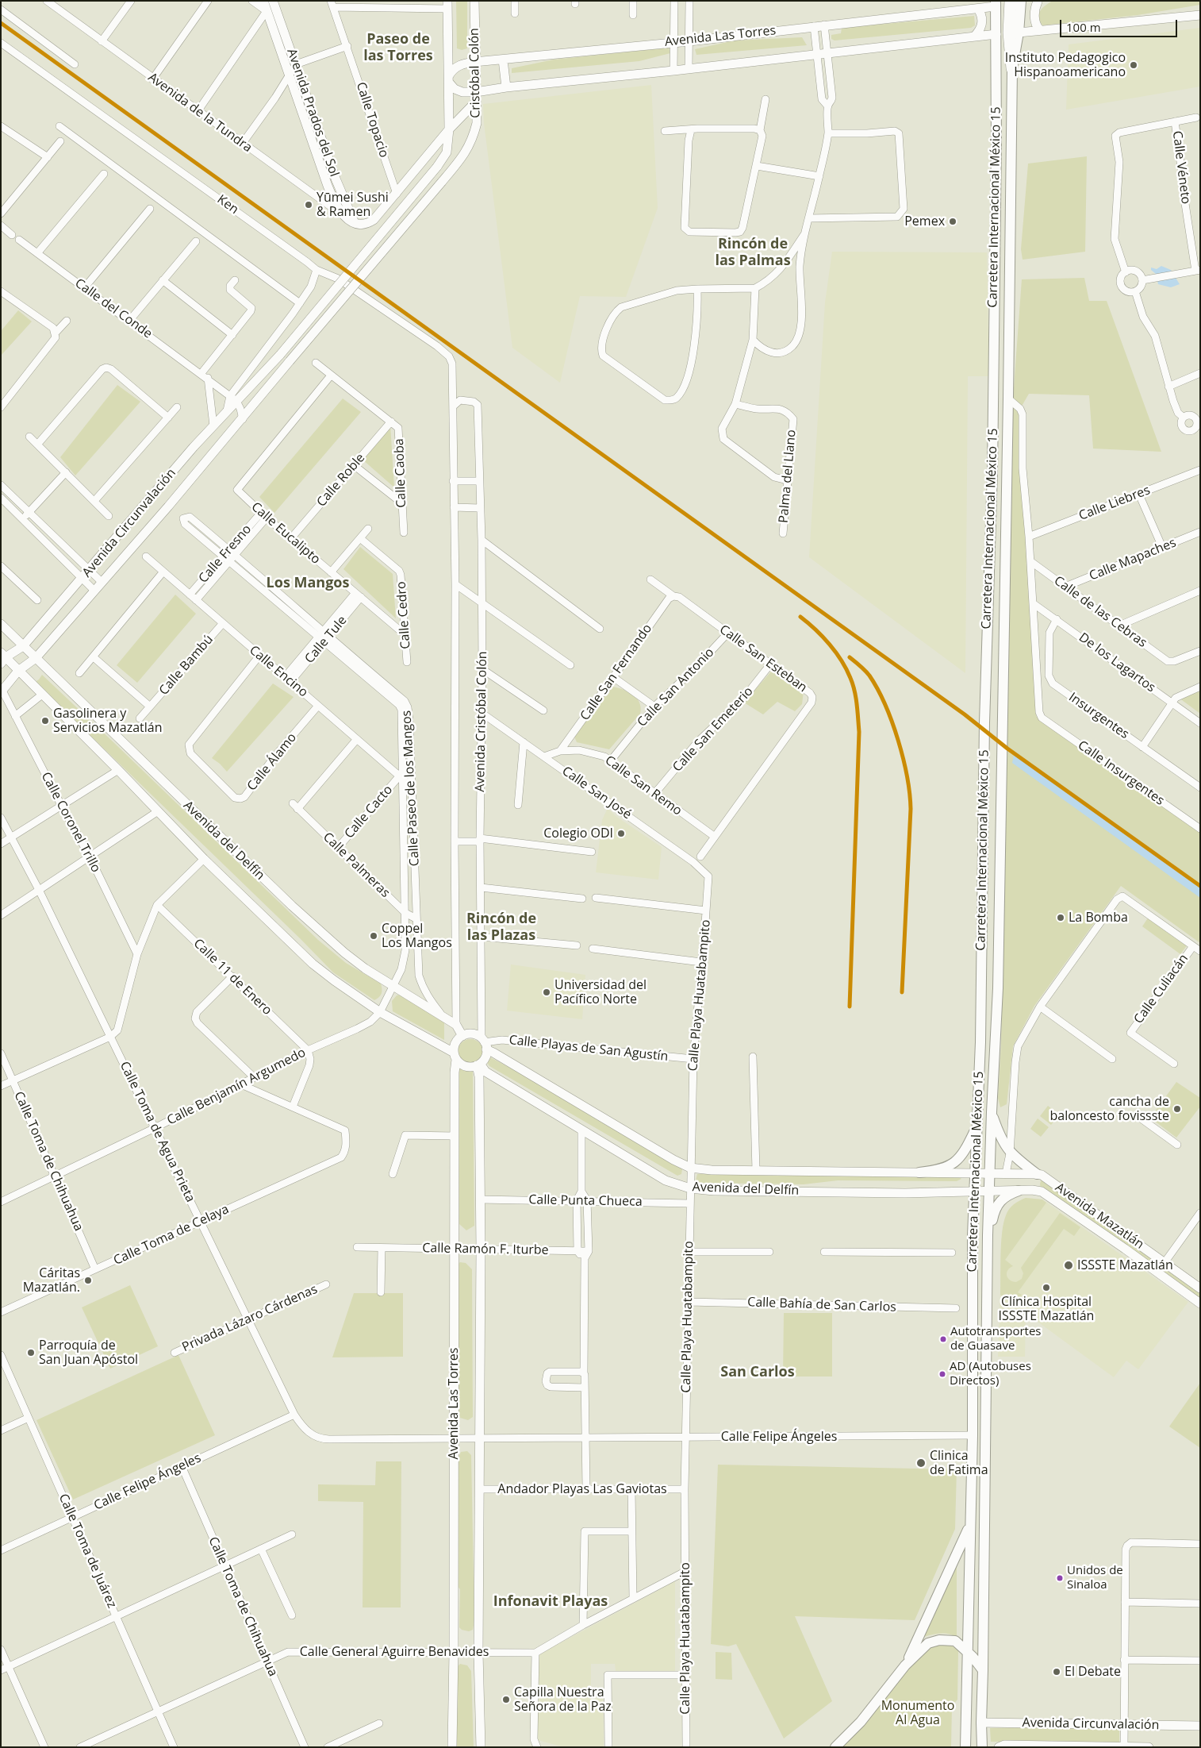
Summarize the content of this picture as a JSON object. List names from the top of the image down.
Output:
{
  "streets": {
    "main road": ["Carretera Internacional México 15"],
    "street": [
      "Avenida Las Torres",
      "Cristóbal Colón",
      "Avenida de la Tundra",
      "Avenida Prados del Sol",
      "Calle Topacio",
      "Calle Véneto",
      "Ken",
      "Calle del Conde",
      "Calle Caoba",
      "Palma del Llano",
      "Calle Roble",
      "Calle Liebres",
      "Avenida Circunvalación",
      "Calle Eucalipto",
      "Calle Fresno",
      "Calle Mapaches",
      "Calle de las Cebras",
      "Calle Cedro",
      "Calle Tule",
      "Calle San Esteban",
      "De los Lagartos",
      "Calle Bambú",
      "Calle Encino",
      "Calle San Fernando",
      "Calle San Antonio",
      "Insurgentes",
      "Avenida Cristóbal Colón",
      "Calle San Emeterio",
      "Calle Álamo",
      "Calle Insurgentes",
      "Calle San Remo",
      "Calle Paseo de los Mangos",
      "Calle San José",
      "Calle Cacto",
      "Calle Coronel Trillo",
      "Avenida del Delfín",
      "Calle Palmeras",
      "Calle 11 de Enero",
      "Calle Culiacán",
      "Calle Playa Huatabampito",
      "Calle Playas de San Agustín",
      "Calle Benjamín Argumedo",
      "Calle Toma de Agua Prieta",
      "Calle Toma de Chihuahua",
      "Calle Punta Chueca",
      "Avenida Mazatlán",
      "Calle Toma de Celaya",
      "Calle Ramón F. Iturbe",
      "Calle Bahía de San Carlos",
      "Privada Lázaro Cárdenas",
      "Calle Felipe Ángeles",
      "Andador Playas Las Gaviotas",
      "Calle Toma de Juárez",
      "Calle General Aguirre Benavides"
    ]
  },
  "crossings": [
    ["Avenida Las Torres", "Cristóbal Colón"],
    ["Avenida Las Torres", "Carretera Internacional México 15"],
    ["Avenida Las Torres", "Avenida Cristóbal Colón"],
    ["Avenida Las Torres", "Avenida del Delfín"],
    ["Avenida Las Torres", "Calle Playas de San Agustín"],
    ["Avenida Las Torres", "Calle Punta Chueca"],
    ["Avenida Las Torres", "Calle Ramón F. Iturbe"],
    ["Avenida Las Torres", "Calle Felipe Ángeles"],
    ["Avenida Las Torres", "Andador Playas Las Gaviotas"],
    ["Avenida Las Torres", "Calle General Aguirre Benavides"],
    ["Cristóbal Colón", "Avenida Circunvalación"],
    ["Avenida de la Tundra", "Avenida Prados del Sol"],
    ["Ken", "Avenida Cristóbal Colón"],
    ["Carretera Internacional México 15", "Avenida Circunvalación"],
    ["Carretera Internacional México 15", "Avenida del Delfín"],
    ["Carretera Internacional México 15", "Avenida Mazatlán"],
    ["Carretera Internacional México 15", "Calle Felipe Ángeles"],
    ["Calle Caoba", "Calle Roble"],
    ["Calle Caoba", "Calle Eucalipto"],
    ["Calle Roble", "Calle Eucalipto"],
    ["Avenida Circunvalación", "Calle Coronel Trillo"],
    ["Avenida Circunvalación", "Avenida del Delfín"],
    ["Calle Eucalipto", "Calle Fresno"],
    ["Calle Eucalipto", "Calle Cedro"],
    ["Calle Eucalipto", "Calle Tule"],
    ["Calle Fresno", "Calle Encino"],
    ["Calle Fresno", "Calle Paseo de los Mangos"],
    ["Calle Mapaches", "Calle de las Cebras"],
    ["Calle Tule", "Calle Encino"],
    ["Calle Tule", "Calle Paseo de los Mangos"],
    ["Calle San Esteban", "Calle San Fernando"],
    ["Calle San Esteban", "Calle San Antonio"],
    ["Calle San Esteban", "Calle San Emeterio"],
    ["Calle San Esteban", "Calle San Remo"],
    ["De los Lagartos", "Insurgentes"],
    ["De los Lagartos", "Calle Insurgentes"],
    ["Calle Bambú", "Calle Encino"],
    ["Calle Encino", "Calle Álamo"],
    ["Calle Encino", "Calle Paseo de los Mangos"],
    ["Calle Encino", "Calle Cacto"],
    ["Calle Encino", "Calle Palmeras"],
    ["Calle San Fernando", "Calle San Remo"],
    ["Calle San Antonio", "Calle San Remo"],
    ["Avenida Cristóbal Colón", "Calle San José"],
    ["Avenida Cristóbal Colón", "Avenida del Delfín"],
    ["Avenida Cristóbal Colón", "Calle Playas de San Agustín"],
    ["Calle San Emeterio", "Calle San Remo"],
    ["Calle San Remo", "Calle San José"],
    ["Calle Paseo de los Mangos", "Calle Cacto"],
    ["Calle Paseo de los Mangos", "Avenida del Delfín"],
    ["Calle Paseo de los Mangos", "Calle Palmeras"],
    ["Calle Paseo de los Mangos", "Calle Benjamín Argumedo"],
    ["Calle San José", "Calle Playa Huatabampito"],
    ["Calle Cacto", "Calle Palmeras"],
    ["Avenida del Delfín", "Calle Playa Huatabampito"],
    ["Avenida del Delfín", "Calle Playas de San Agustín"],
    ["Avenida del Delfín", "Calle Benjamín Argumedo"],
    ["Calle 11 de Enero", "Calle Benjamín Argumedo"],
    ["Calle Playa Huatabampito", "Calle Playas de San Agustín"],
    ["Calle Playa Huatabampito", "Calle Punta Chueca"],
    ["Calle Playa Huatabampito", "Calle Bahía de San Carlos"],
    ["Calle Playa Huatabampito", "Calle Felipe Ángeles"],
    ["Calle Playa Huatabampito", "Andador Playas Las Gaviotas"],
    ["Calle Benjamín Argumedo", "Calle Toma de Agua Prieta"],
    ["Calle Benjamín Argumedo", "Calle Toma de Chihuahua"],
    ["Calle Toma de Agua Prieta", "Calle Toma de Celaya"],
    ["Calle Toma de Agua Prieta", "Privada Lázaro Cárdenas"],
    ["Calle Toma de Agua Prieta", "Calle Felipe Ángeles"],
    ["Calle Toma de Chihuahua", "Calle Toma de Celaya"],
    ["Calle Toma de Chihuahua", "Calle Felipe Ángeles"],
    ["Calle Toma de Chihuahua", "Calle General Aguirre Benavides"],
    ["Calle Felipe Ángeles", "Calle Toma de Juárez"],
    ["Calle Toma de Juárez", "Calle General Aguirre Benavides"]
  ],
  "districts": [
    "Paseo de las Torres",
    "Rincón de las Palmas",
    "Los Mangos",
    "Rincón de las Plazas",
    "San Carlos",
    "Infonavit Playas"
  ],
  "parks": ["Monumento Al Agua"],
  "places": [
    "Instituto Pedagogico Hispanoamericano",
    "Yūmei Sushi & Ramen",
    "Pemex",
    "Gasolinera y Servicios Mazatlán",
    "Colegio ODI",
    "La Bomba",
    "Coppel Los Mangos",
    "Universidad del Pacífico Norte",
    "cancha de baloncesto fovissste",
    "ISSSTE Mazatlán",
    "Cáritas Mazatlán.",
    "Clínica Hospital ISSSTE Mazatlán",
    "Autotransportes de Guasave",
    "Parroquía de San Juan Apóstol",
    "AD (Autobuses Directos)",
    "Clinica de Fatima",
    "Unidos de Sinaloa",
    "El Debate",
    "Capilla Nuestra Señora de la Paz"
  ],
  "scale_bar": "100 m"
}
